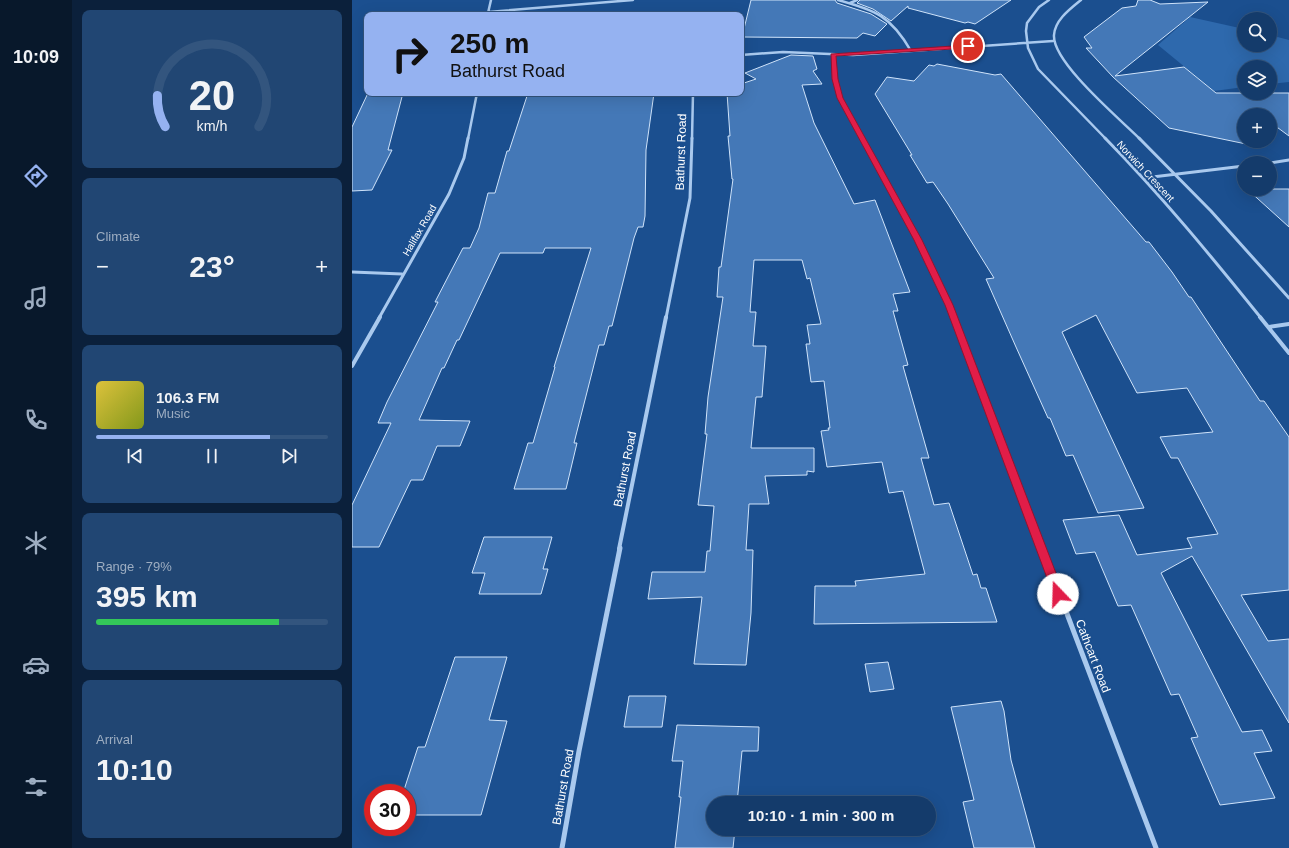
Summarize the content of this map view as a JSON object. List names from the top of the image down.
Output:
{
  "streets": {
    "street": [
      "Bathurst Road",
      "Norwich Crescent",
      "Halifax Road",
      "Cathcart Road"
    ]
  },
  "page": {
    "tabs": "10:09",
    "map_buttons": ["+", "−"],
    "turn": ["250 m", "Bathurst Road"],
    "tile": [
      "Climate",
      ["Range · 79%", "395 km"],
      ["Arrival", "10:10"]
    ],
    "heat": ["−", "23°", "+"],
    "song": ["106.3 FM", "Music"],
    "limit": "30",
    "trip": "10:10 · 1 min · 300 m",
    "gauge": ["20", "km/h"]
  }
}
